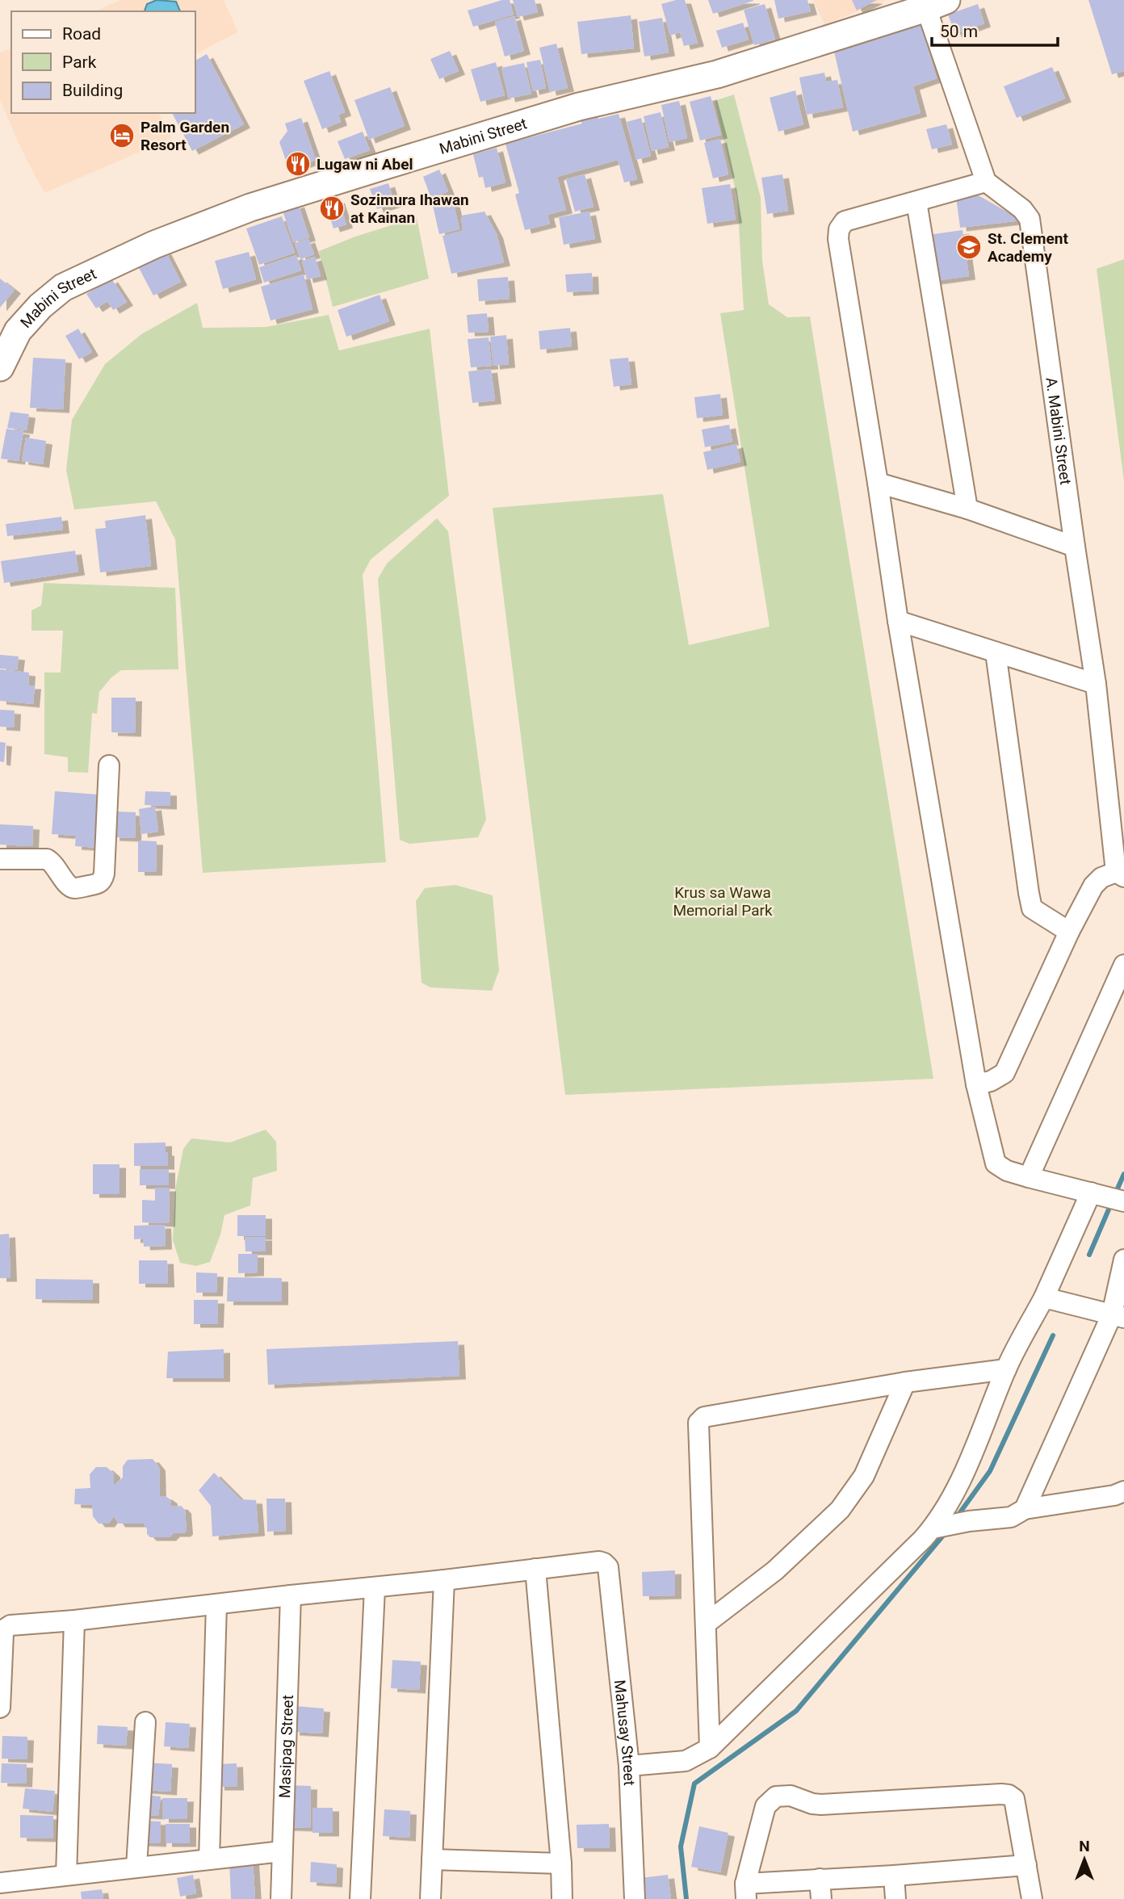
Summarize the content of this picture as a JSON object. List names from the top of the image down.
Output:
{
  "streets": {
    "main road": ["Mabini Street"],
    "street": ["A. Mabini Street", "Mahusay Street", "Masipag Street"]
  },
  "parks": ["Krus sa Wawa Memorial Park"],
  "places": {
    "hotel": ["Palm Garden Resort"],
    "restaurant": ["Lugaw ni Abel", "Sozimura Ihawan at Kainan"],
    "school or university": ["St. Clement Academy"]
  },
  "legend": ["Road", "Park", "Building"],
  "scale_bar": "50 m",
  "north": "top"
}
